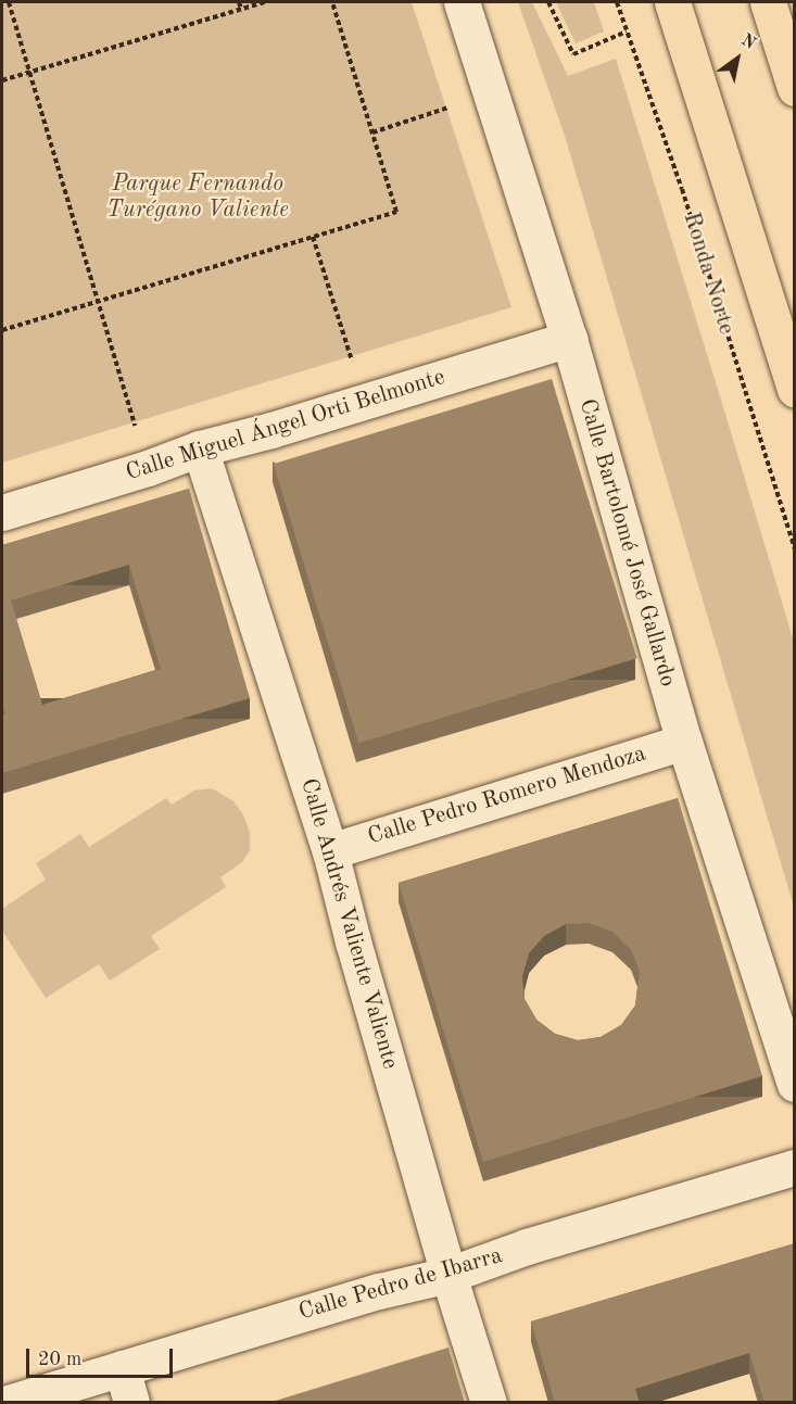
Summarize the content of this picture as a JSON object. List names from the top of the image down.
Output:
{
  "streets": {
    "highway": ["Ronda Norte"],
    "street": [
      "Calle Miguel Ángel Orti Belmonte",
      "Calle Bartolomé José Gallardo",
      "Calle Pedro Romero Mendoza",
      "Calle Andrés Valiente Valiente",
      "Calle Pedro de Ibarra"
    ]
  },
  "crossings": [
    ["Calle Miguel Ángel Orti Belmonte", "Calle Bartolomé José Gallardo"],
    ["Calle Miguel Ángel Orti Belmonte", "Calle Andrés Valiente Valiente"],
    ["Calle Bartolomé José Gallardo", "Calle Pedro Romero Mendoza"],
    ["Calle Pedro Romero Mendoza", "Calle Andrés Valiente Valiente"],
    ["Calle Andrés Valiente Valiente", "Calle Pedro de Ibarra"]
  ],
  "parks": ["Parque Fernando Turégano Valiente"],
  "scale_bar": "20 m",
  "north": "top right"
}
